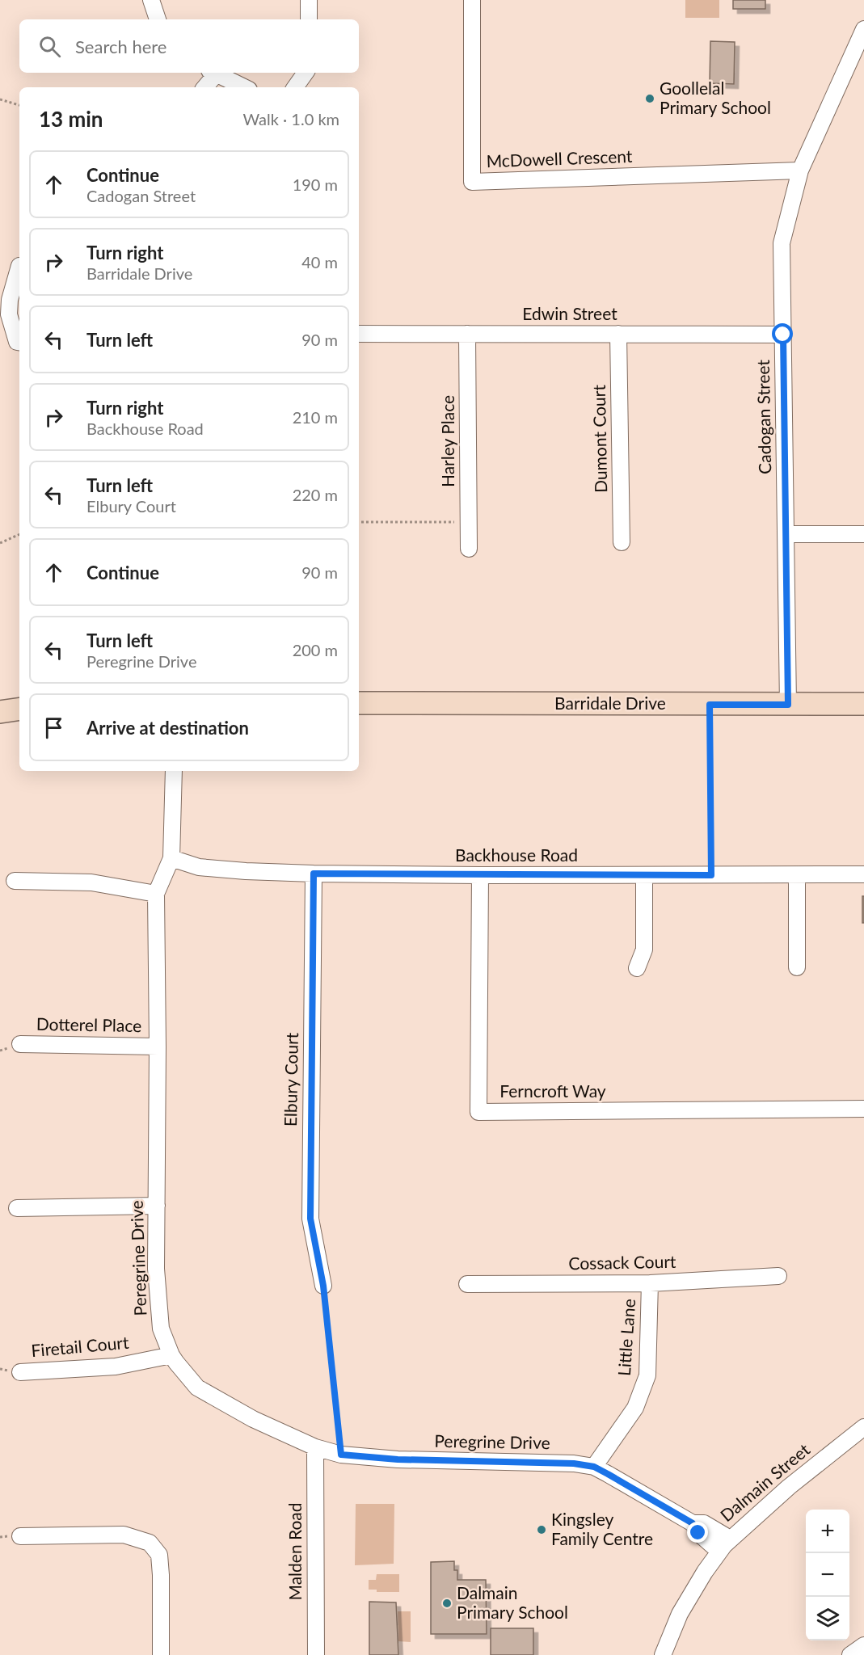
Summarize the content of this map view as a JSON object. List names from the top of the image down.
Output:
{
  "streets": {
    "street": [
      "McDowell Crescent",
      "Edwin Street",
      "Cadogan Street",
      "Dumont Court",
      "Harley Place",
      "Barridale Drive",
      "Backhouse Road",
      "Dotterel Place",
      "Elbury Court",
      "Ferncroft Way",
      "Peregrine Drive",
      "Cossack Court",
      "Little Lane",
      "Firetail Court",
      "Dalmain Street",
      "Malden Road"
    ]
  },
  "crossings": [
    ["McDowell Crescent", "Cadogan Street"],
    ["Edwin Street", "Cadogan Street"],
    ["Edwin Street", "Dumont Court"],
    ["Edwin Street", "Harley Place"],
    ["Cadogan Street", "Barridale Drive"],
    ["Backhouse Road", "Elbury Court"],
    ["Backhouse Road", "Ferncroft Way"],
    ["Backhouse Road", "Peregrine Drive"],
    ["Dotterel Place", "Peregrine Drive"],
    ["Peregrine Drive", "Little Lane"],
    ["Peregrine Drive", "Firetail Court"],
    ["Peregrine Drive", "Dalmain Street"],
    ["Peregrine Drive", "Malden Road"],
    ["Cossack Court", "Little Lane"]
  ],
  "places": ["Goollelal Primary School", "Kingsley Family Centre", "Dalmain Primary School"],
  "page": {
    "search": "Search here",
    "heading": ["13 min", "Walk · 1.0 km"],
    "list": [
      ["Continue", "Cadogan Street", "190 m"],
      ["Turn right", "Barridale Drive", "40 m"],
      ["Turn left", "90 m"],
      ["Turn right", "Backhouse Road", "210 m"],
      ["Turn left", "Elbury Court", "220 m"],
      ["Continue", "90 m"],
      ["Turn left", "Peregrine Drive", "200 m"],
      "Arrive at destination"
    ],
    "map_buttons": ["+", "−"]
  }
}
